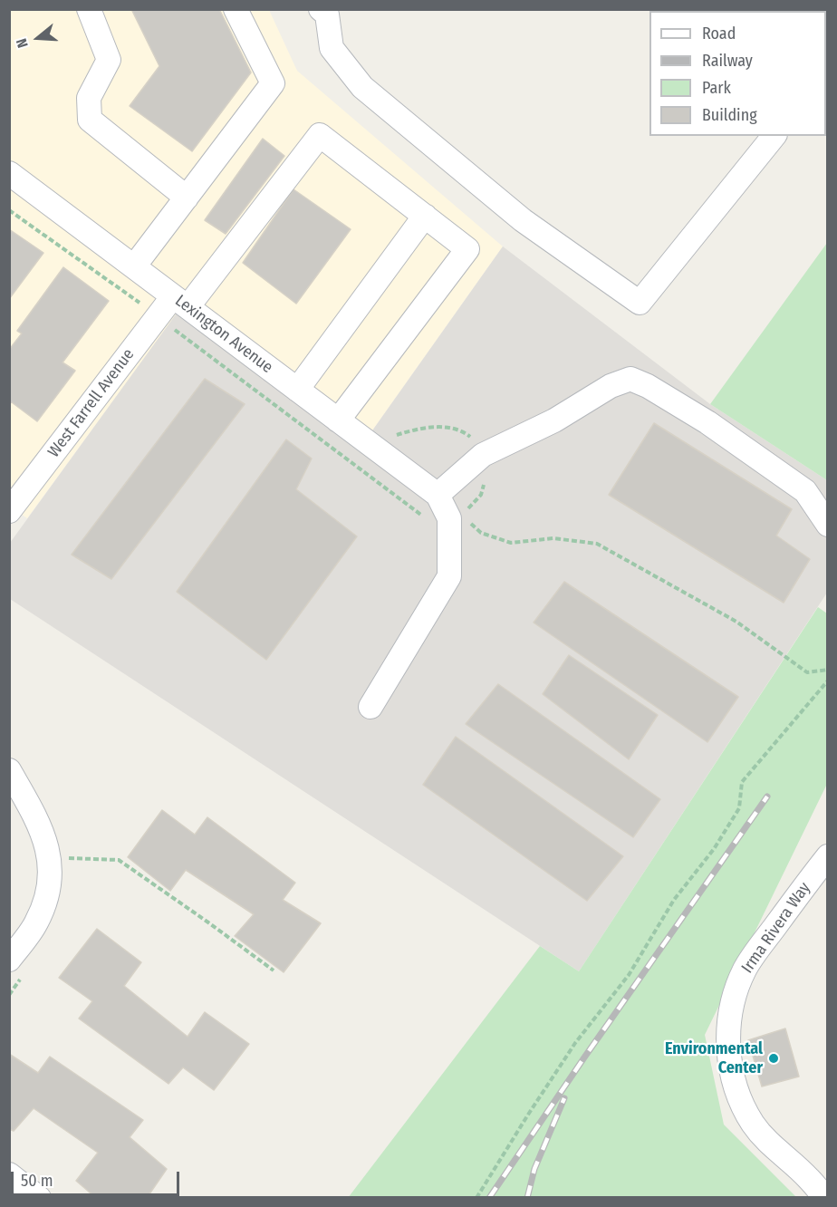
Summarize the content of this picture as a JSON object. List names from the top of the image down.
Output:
{
  "streets": {
    "street": ["Lexington Avenue", "West Farrell Avenue", "Irma Rivera Way"]
  },
  "crossings": [
    ["Lexington Avenue", "West Farrell Avenue"]
  ],
  "places": ["Environmental Center"],
  "legend": [
    "Road",
    "Railway",
    "Park",
    "Building"
  ],
  "scale_bar": "50 m",
  "north": "left"
}
